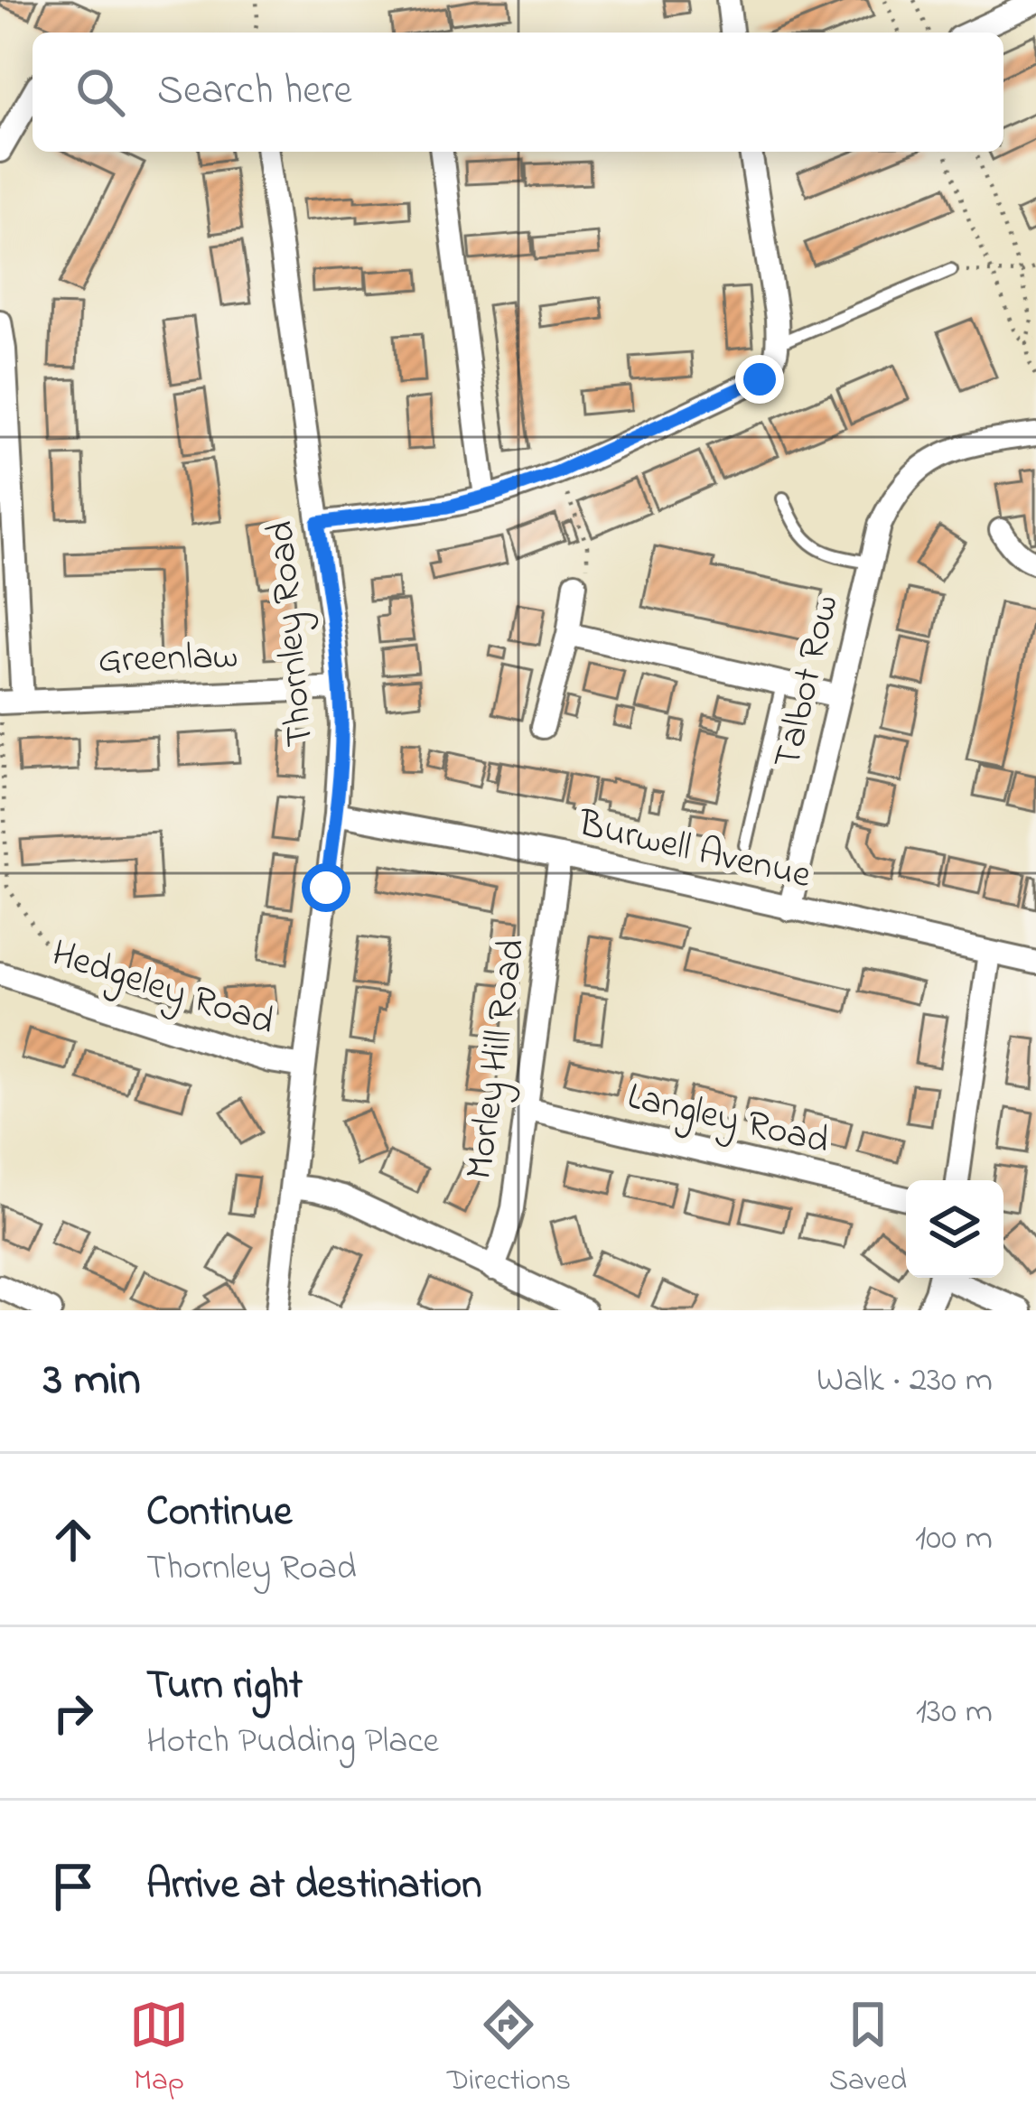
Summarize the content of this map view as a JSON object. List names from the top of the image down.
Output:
{
  "streets": {
    "street": [
      "Thornley Road",
      "Greenlaw",
      "Talbot Row",
      "Burwell Avenue",
      "Hedgeley Road",
      "Morley Hill Road",
      "Langley Road"
    ]
  },
  "crossings": [
    ["Thornley Road", "Greenlaw"],
    ["Thornley Road", "Burwell Avenue"],
    ["Thornley Road", "Hedgeley Road"],
    ["Talbot Row", "Burwell Avenue"],
    ["Burwell Avenue", "Morley Hill Road"],
    ["Morley Hill Road", "Langley Road"]
  ],
  "page": {
    "search": "Search here",
    "heading": ["3 min", "Walk · 230 m"],
    "list": [
      ["Continue", "Thornley Road", "100 m"],
      ["Turn right", "Hotch Pudding Place", "130 m"],
      "Arrive at destination"
    ],
    "nav": ["Map", "Directions", "Saved"]
  }
}
